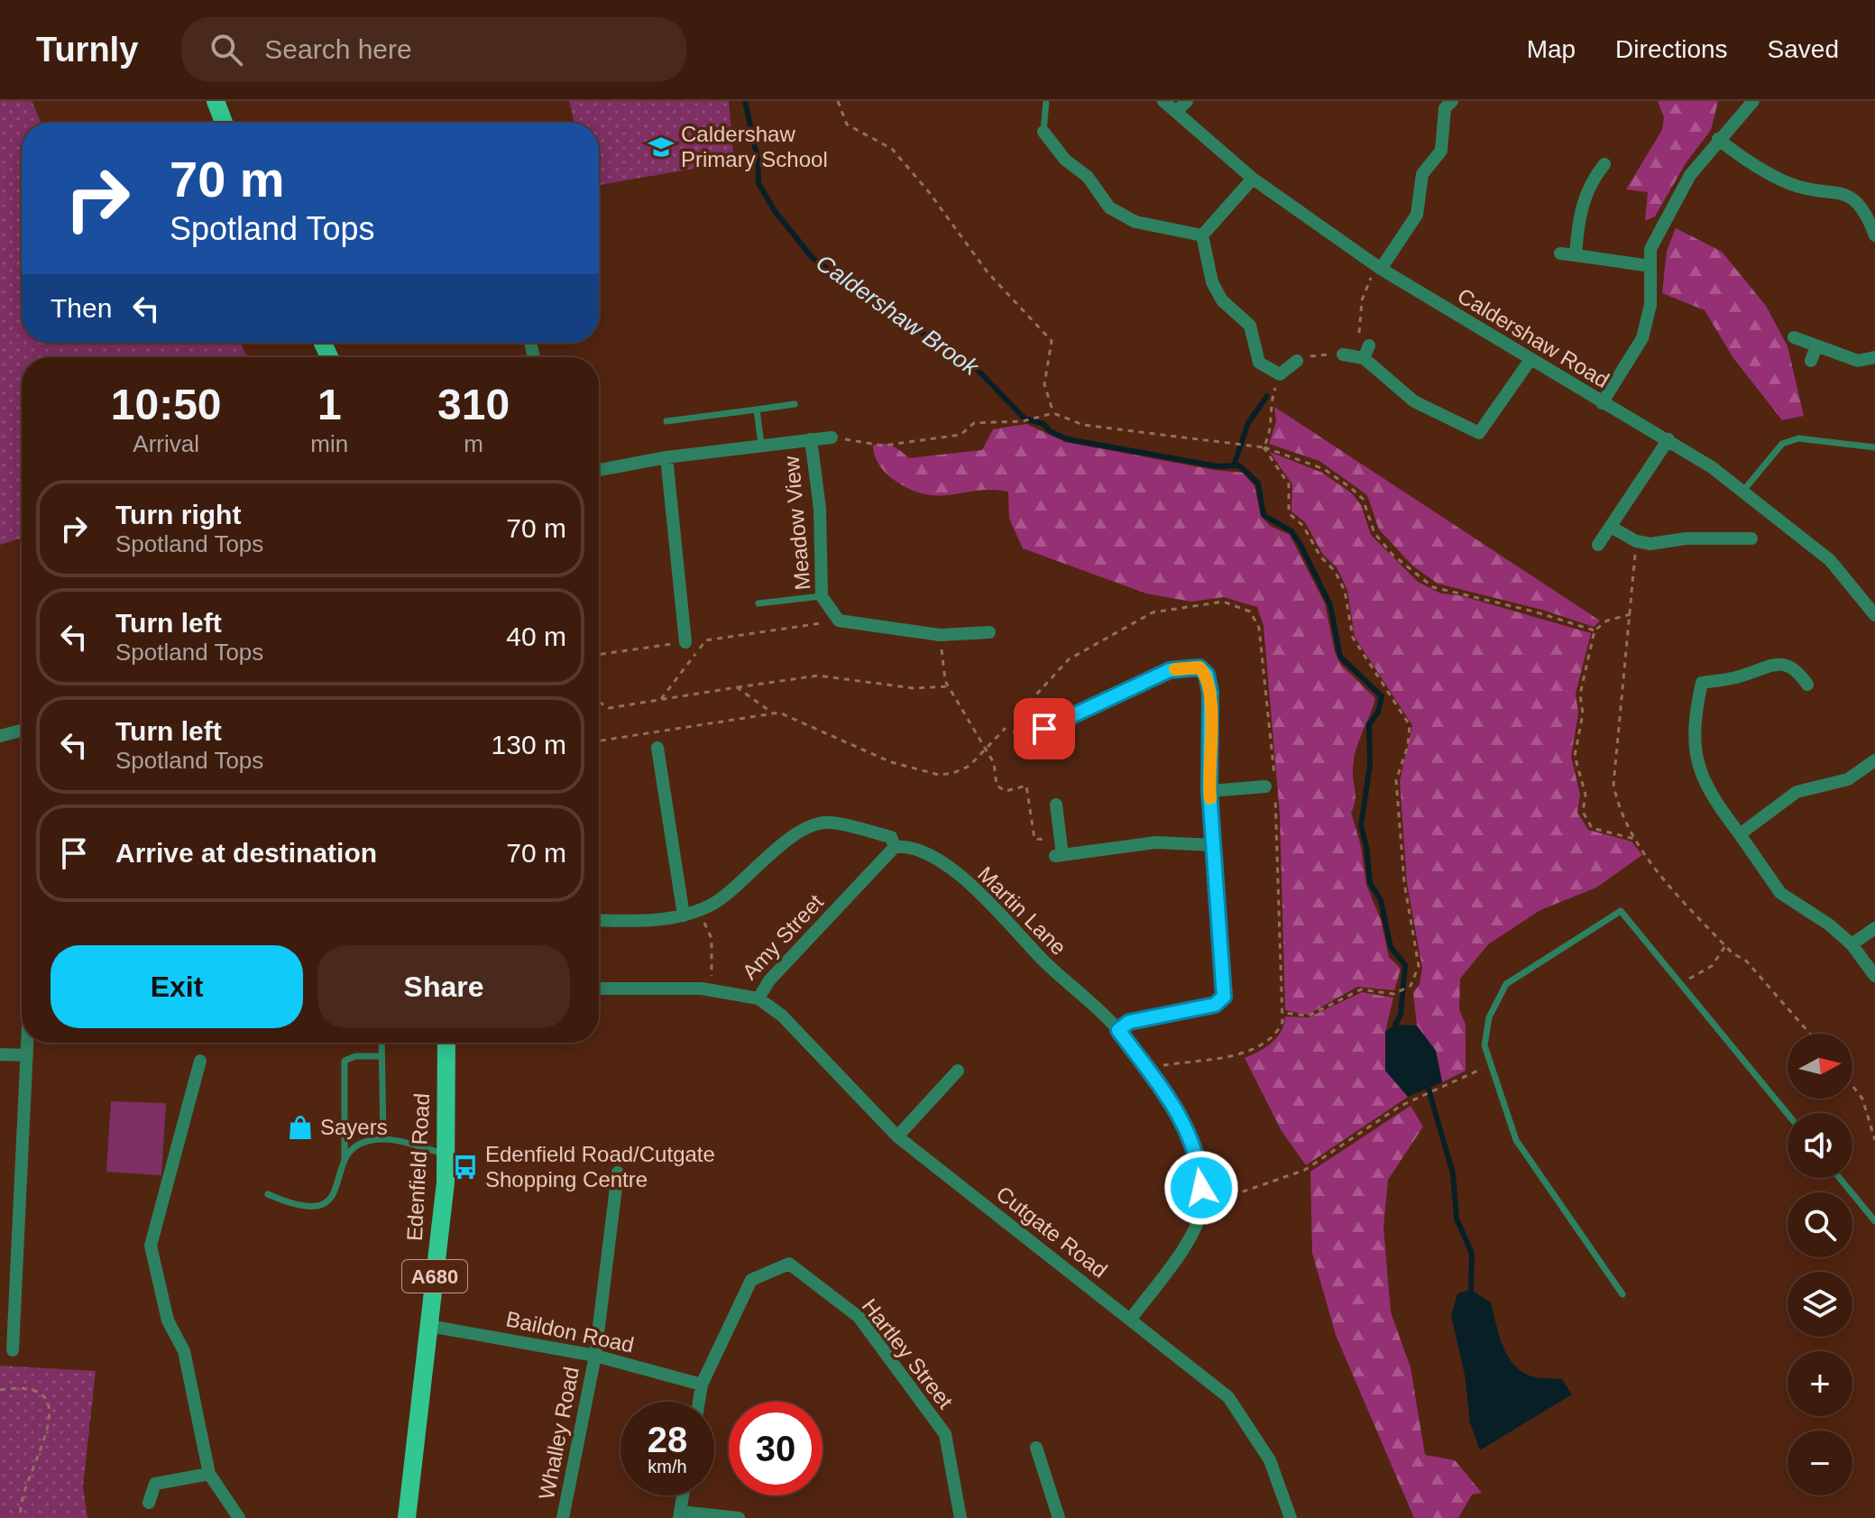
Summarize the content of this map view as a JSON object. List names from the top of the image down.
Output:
{
  "streets": {
    "main road": ["Edenfield Road", "A680"],
    "street": [
      "Caldershaw Road",
      "Meadow View",
      "Martin Lane",
      "Amy Street",
      "Cutgate Road",
      "Baildon Road",
      "Hartley Street",
      "Whalley Road"
    ]
  },
  "crossings": [
    ["Martin Lane", "Amy Street"],
    ["Martin Lane", "Cutgate Road"],
    ["Amy Street", "Cutgate Road"],
    ["Edenfield Road", "Baildon Road"],
    ["Baildon Road", "Hartley Street"],
    ["Baildon Road", "Whalley Road"]
  ],
  "water": ["Caldershaw Brook"],
  "places": {
    "school or university": ["Caldershaw Primary School"],
    "shop": ["Sayers"],
    "bus stop": ["Edenfield Road/Cutgate Shopping Centre"]
  },
  "north": "right",
  "page": {
    "header": "Turnly",
    "search": "Search here",
    "nav": ["Map", "Directions", "Saved"],
    "turn": ["70 m", "Spotland Tops"],
    "then": "Then",
    "eta": [
      "10:50",
      "Arrival",
      "1",
      "min",
      "310",
      "m"
    ],
    "list": [
      {
        "name": "Turn right",
        "note": "Spotland Tops",
        "value": "70 m"
      },
      {
        "name": "Turn left",
        "note": "Spotland Tops",
        "value": "40 m"
      },
      {
        "name": "Turn left",
        "note": "Spotland Tops",
        "value": "130 m"
      },
      {
        "name": "Arrive at destination",
        "value": "70 m"
      }
    ],
    "buttons": ["Exit", "Share"],
    "map_buttons": ["+", "−"],
    "speed": "28 km/h",
    "limit": "30"
  }
}
